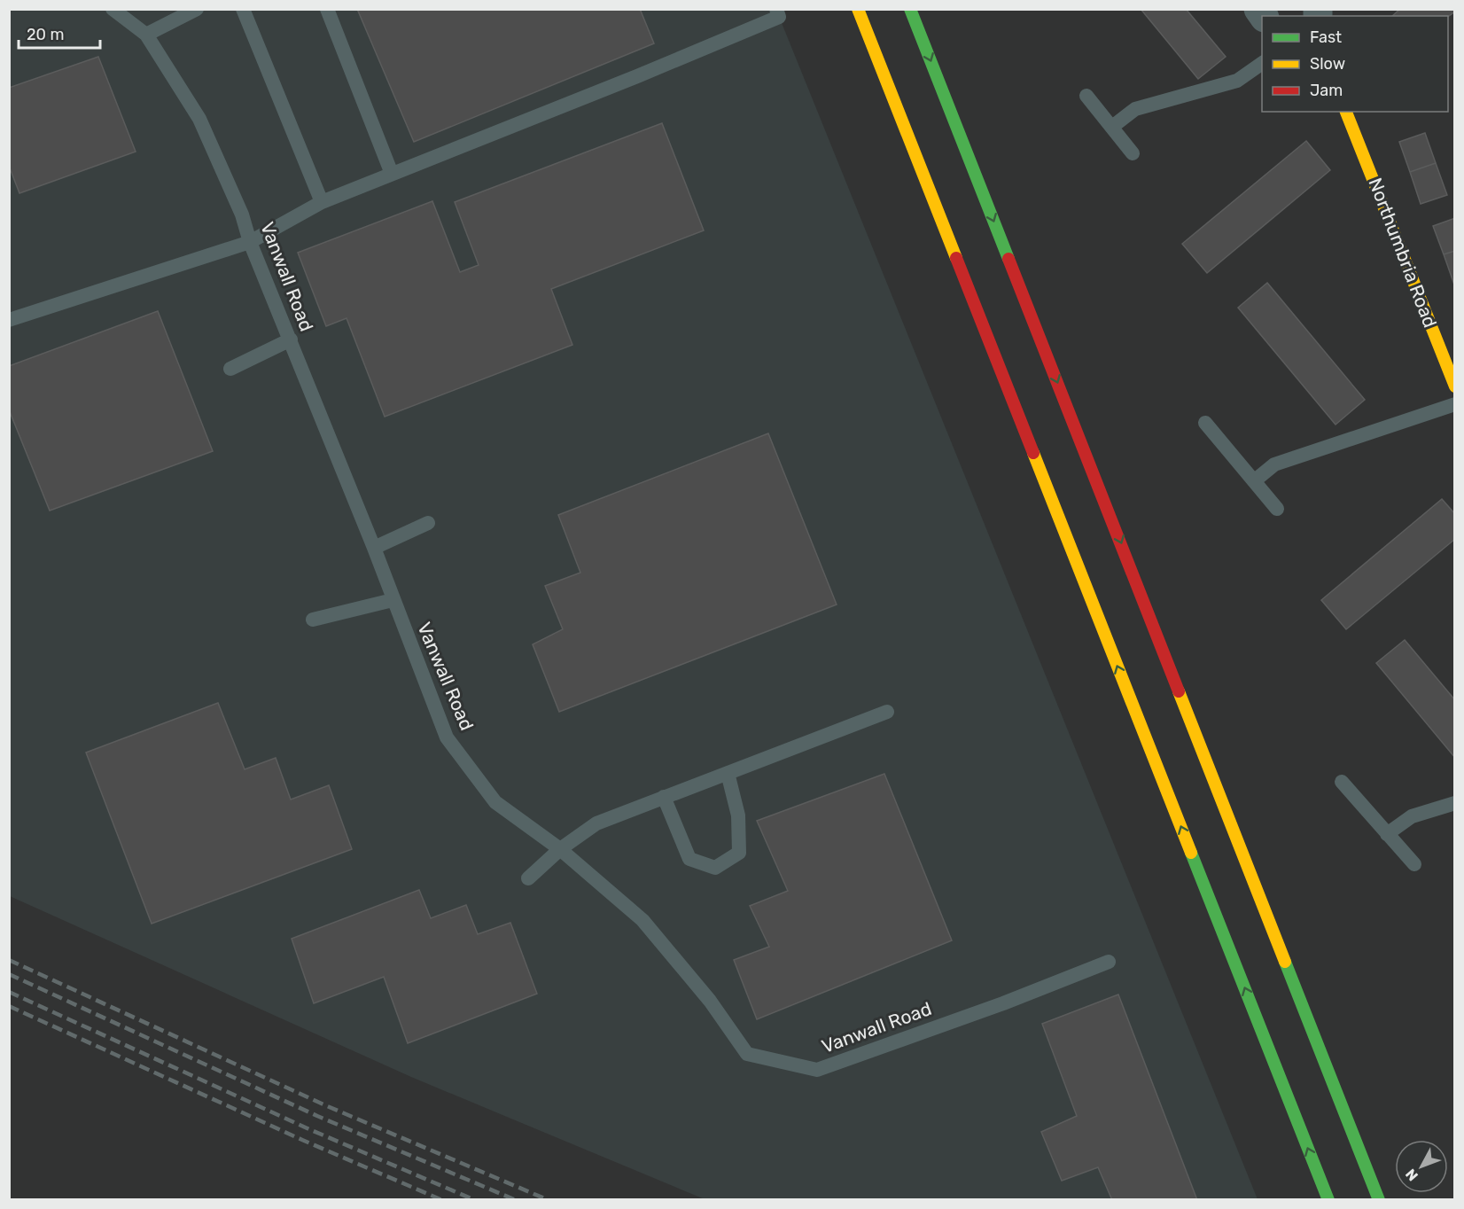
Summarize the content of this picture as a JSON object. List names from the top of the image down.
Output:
{
  "streets": {
    "main road": ["Northumbria Road"],
    "lane": ["Vanwall Road"]
  },
  "legend": ["Fast", "Slow", "Jam"],
  "scale_bar": "20 m",
  "north": "bottom left"
}
